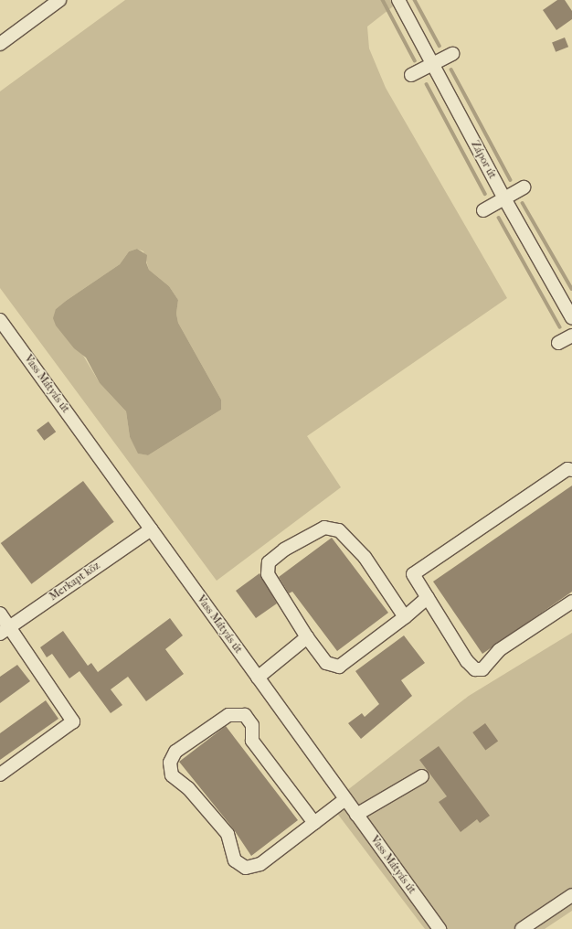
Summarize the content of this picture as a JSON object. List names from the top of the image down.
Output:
{
  "streets": {
    "street": ["Zápor út", "Vass Mátyás út", "Merkapt köz"]
  },
  "crossings": [
    ["Vass Mátyás út", "Merkapt köz"]
  ]
}
